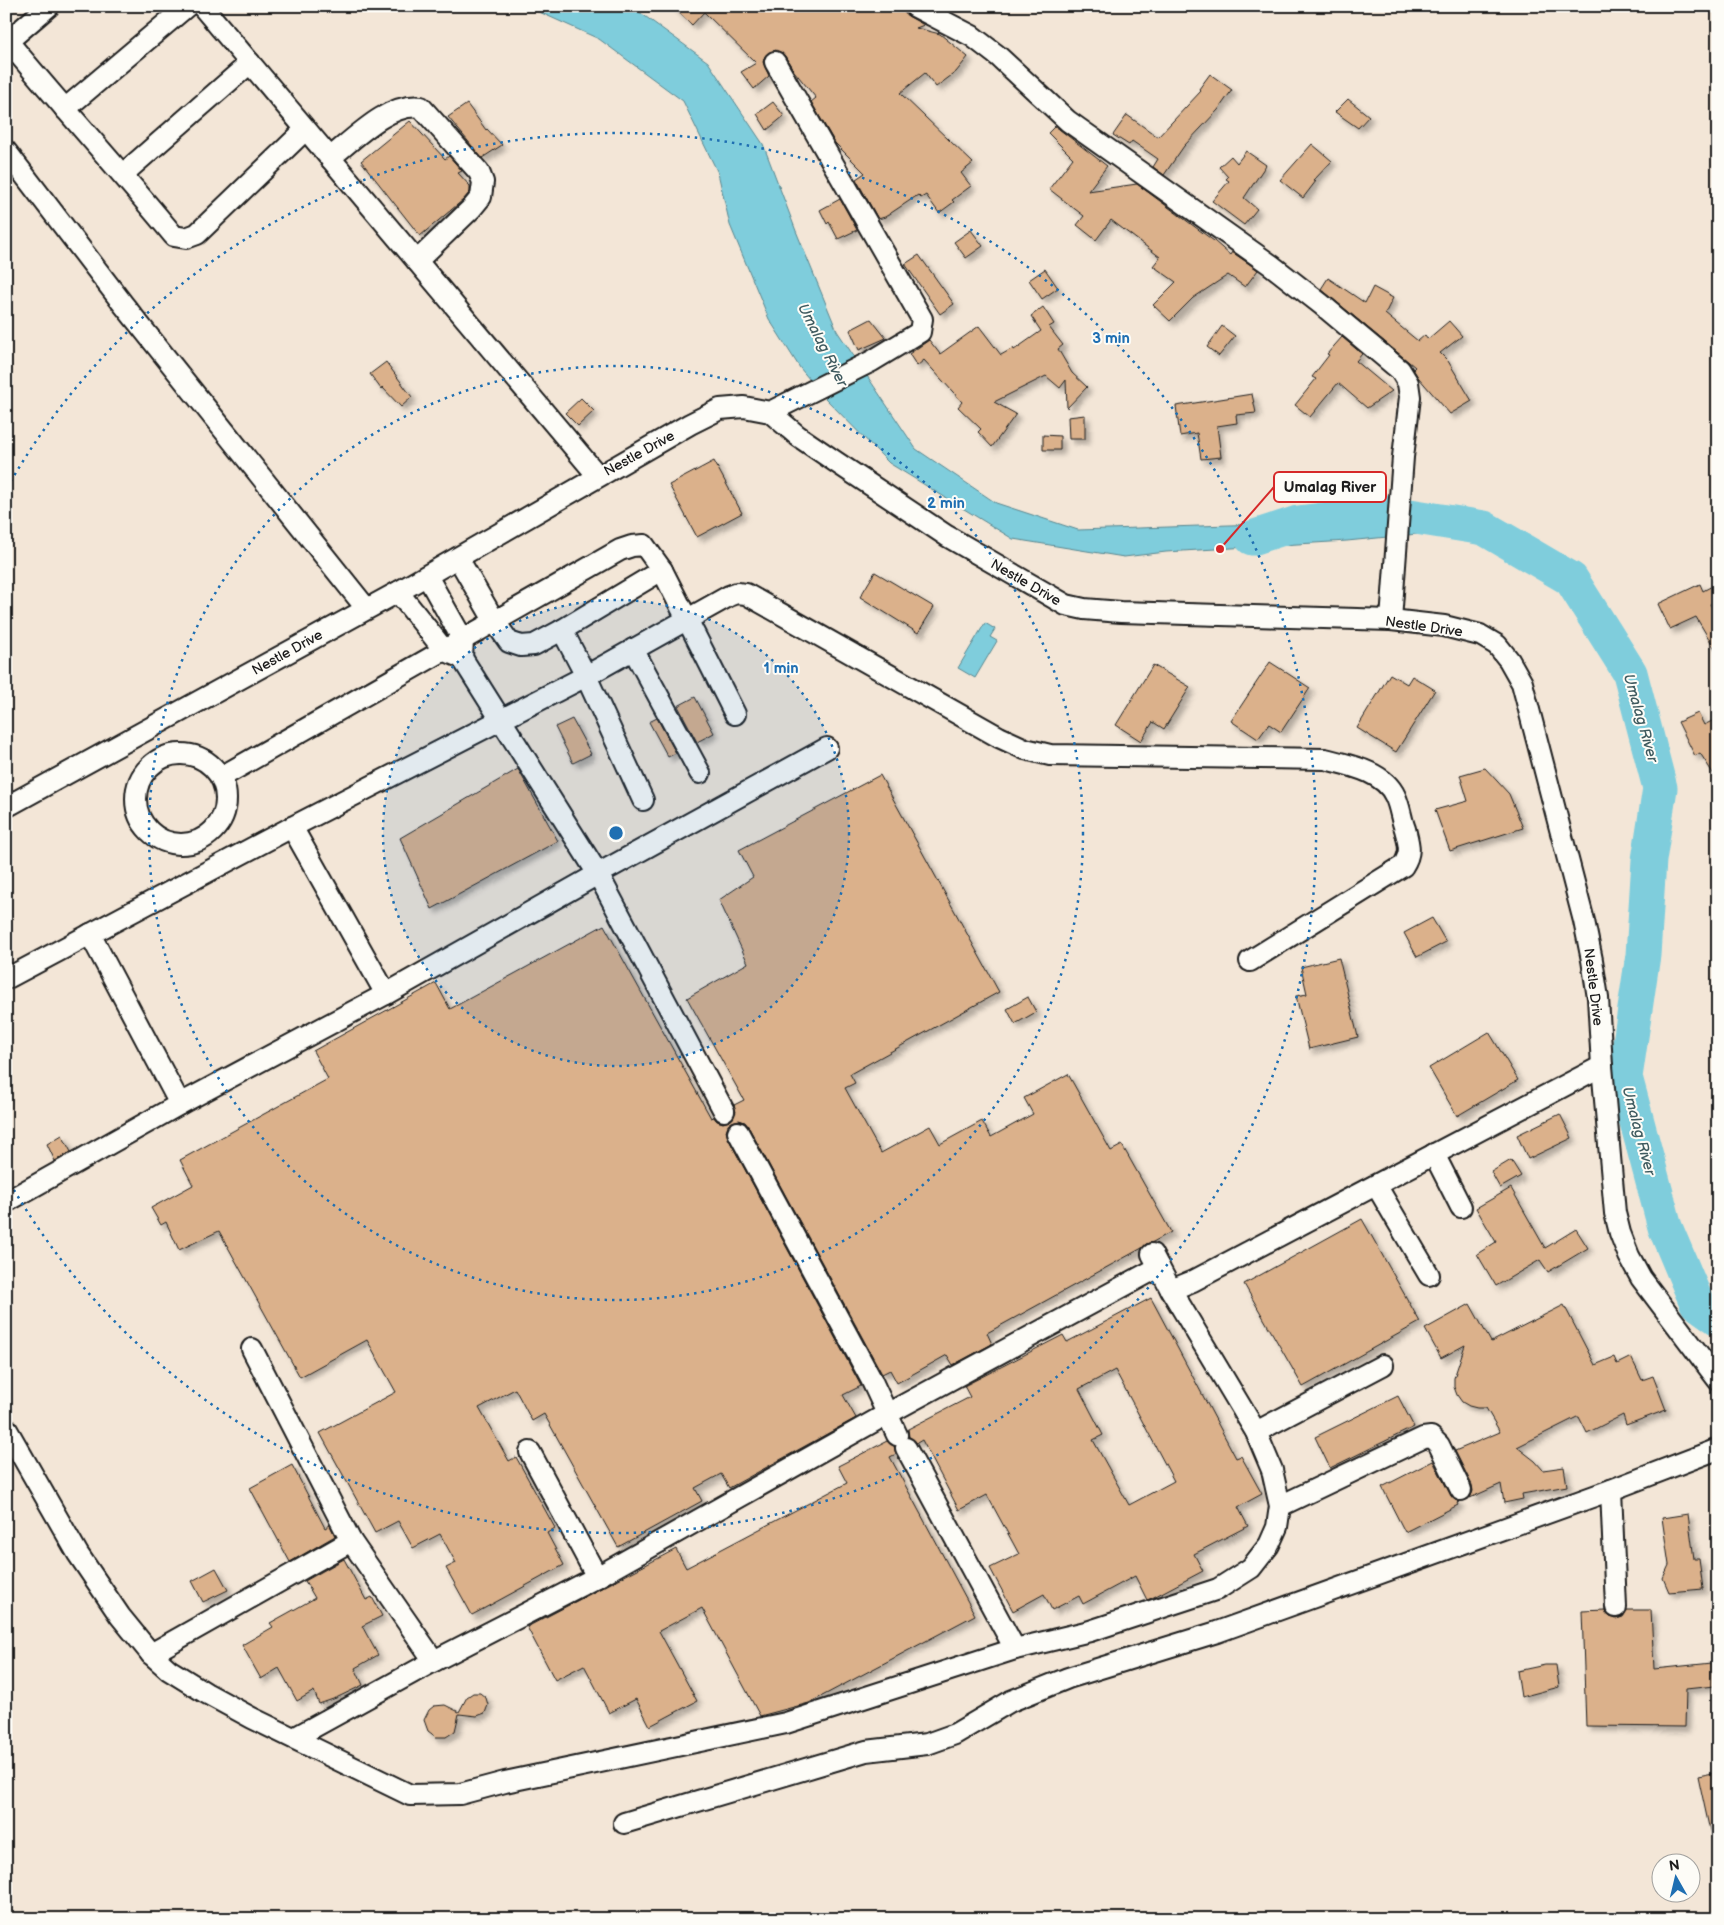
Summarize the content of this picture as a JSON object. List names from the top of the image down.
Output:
{
  "streets": {
    "street": ["Nestle Drive"]
  },
  "water": ["Umalag River"],
  "places": ["Umalag River"],
  "north": "top",
  "rings": ["3 min", "2 min", "1 min"]
}
